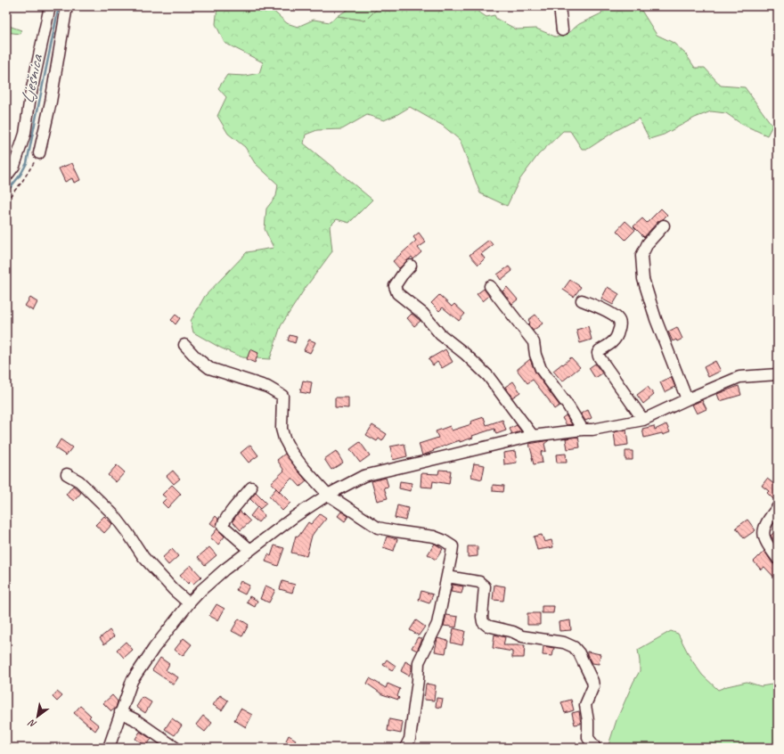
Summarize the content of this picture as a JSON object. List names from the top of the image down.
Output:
{
  "water": ["Lješnica"],
  "north": "bottom left"
}
